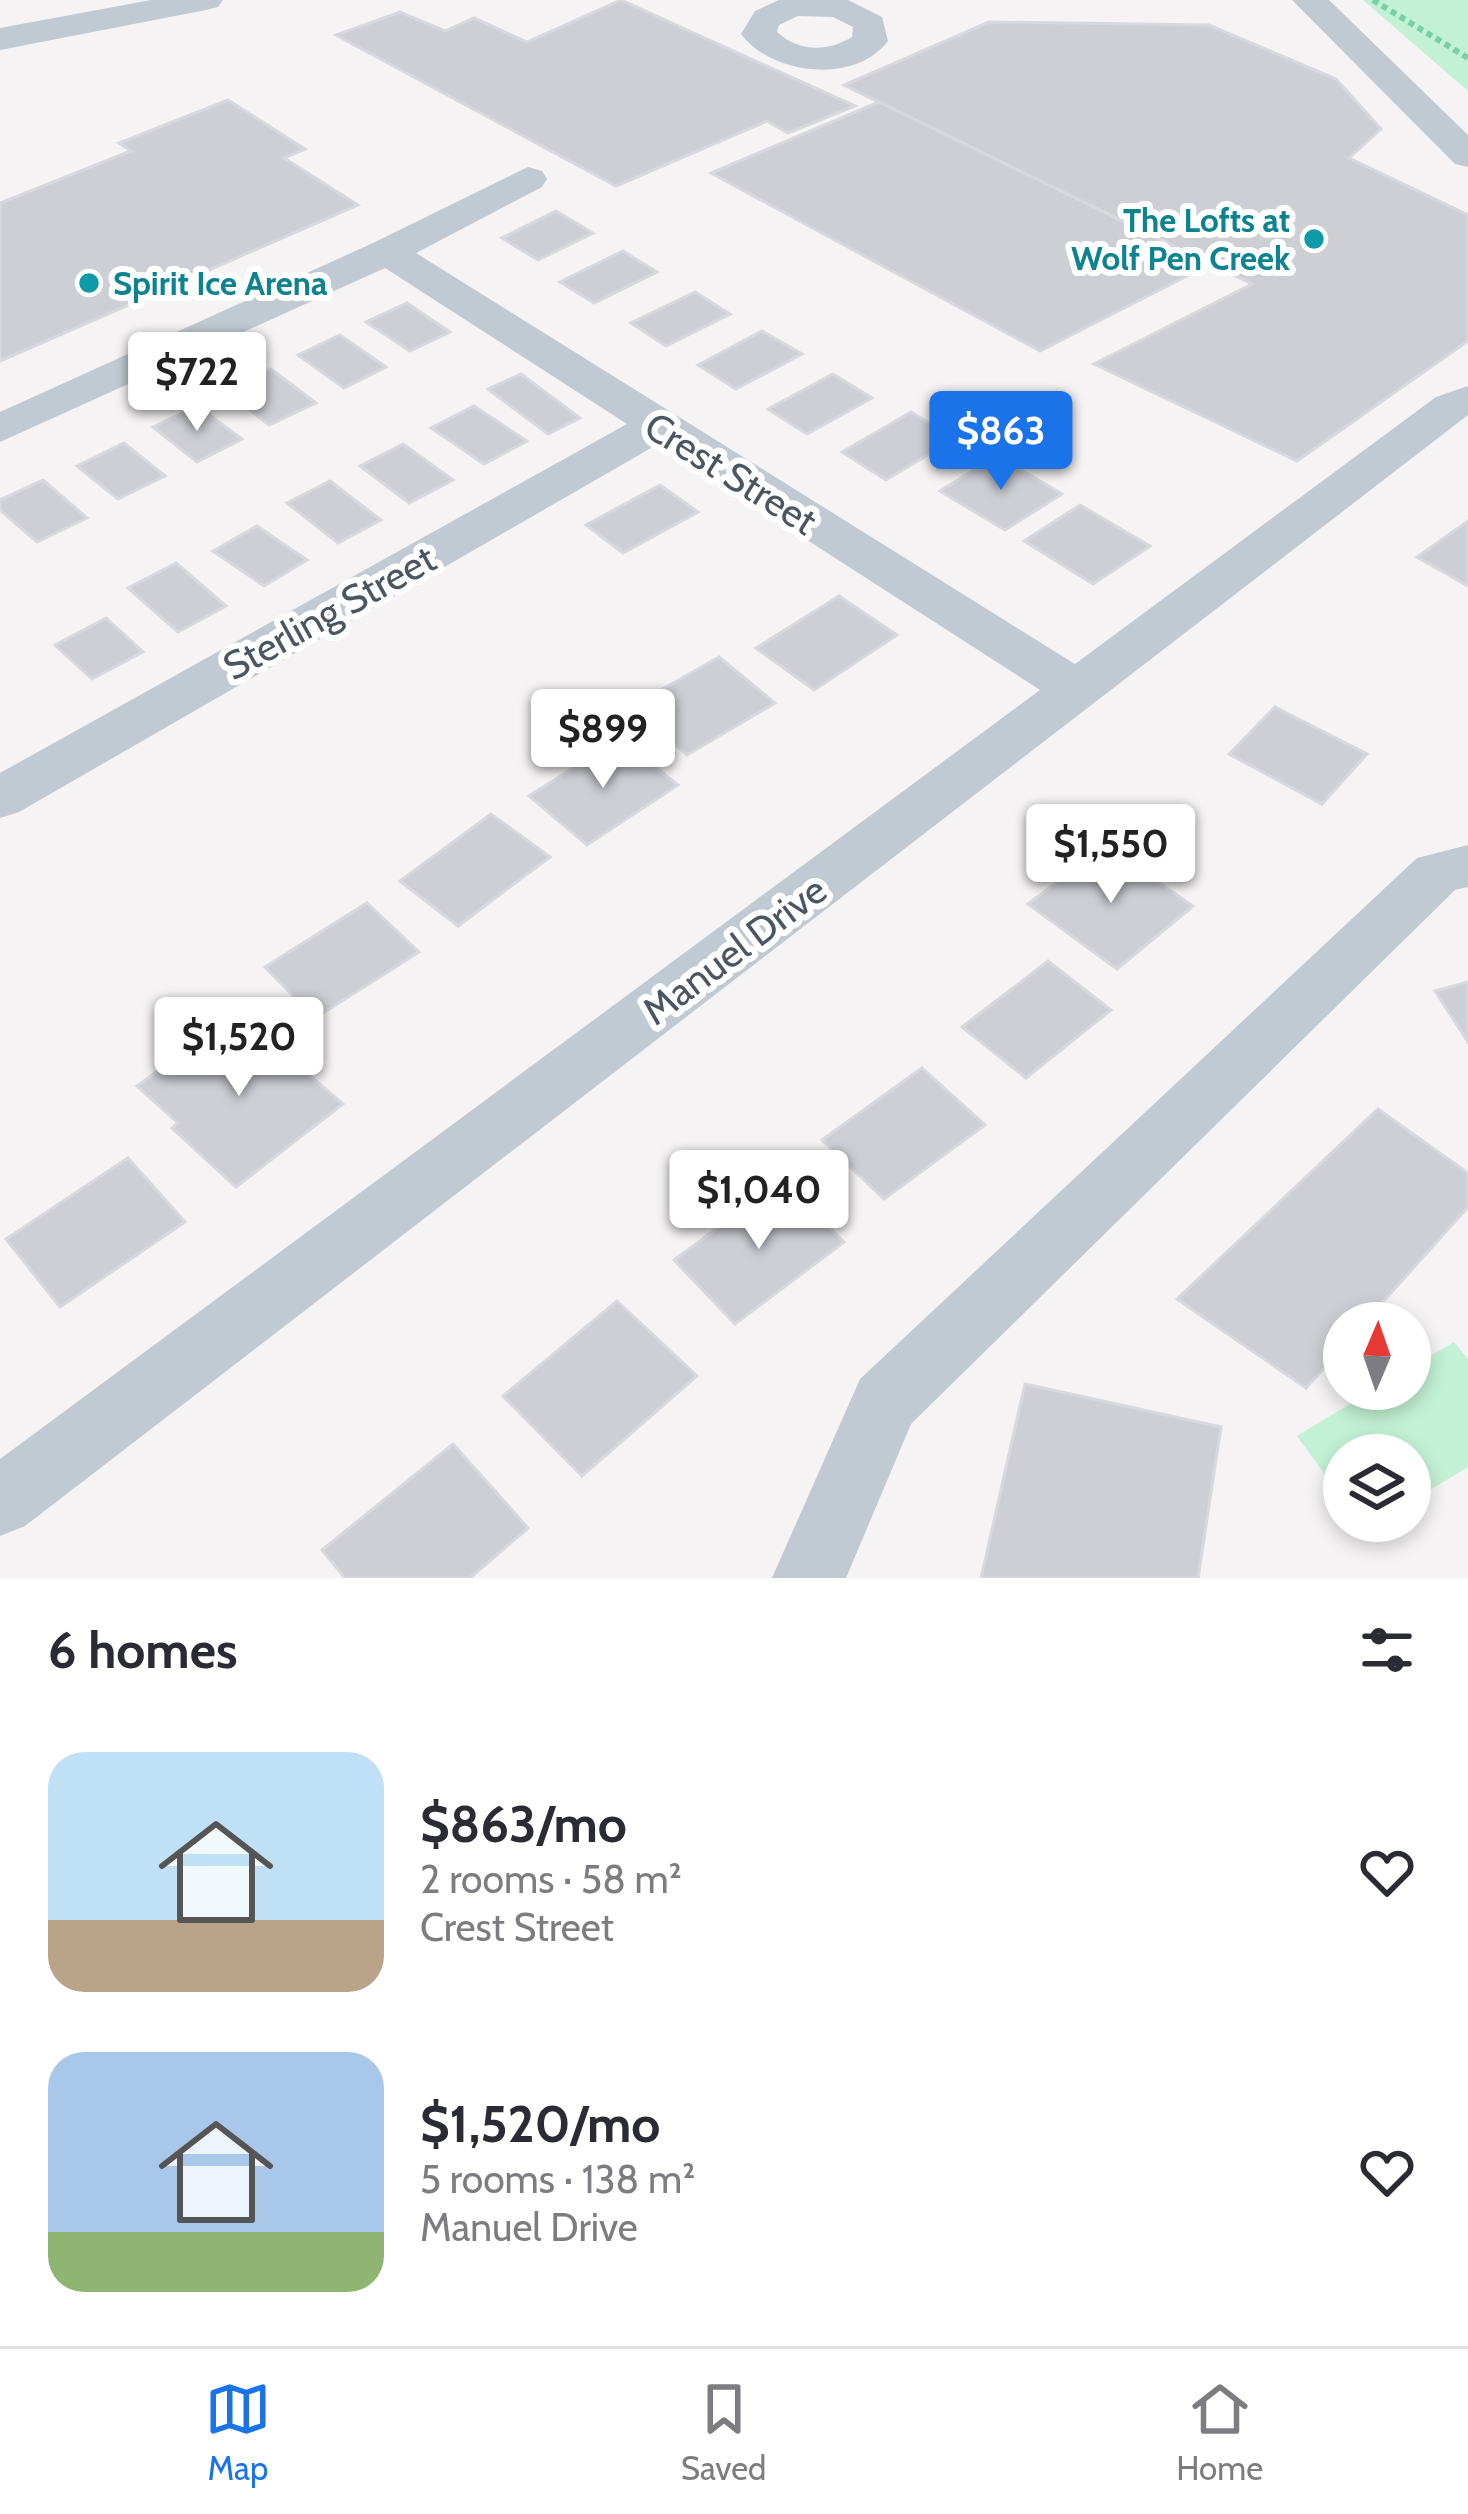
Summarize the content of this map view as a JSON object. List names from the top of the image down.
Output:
{
  "streets": {
    "street": ["Crest Street", "Sterling Street", "Manuel Drive"]
  },
  "crossings": [
    ["Crest Street", "Sterling Street"],
    ["Crest Street", "Manuel Drive"]
  ],
  "places": ["The Lofts at Wolf Pen Creek", "Spirit Ice Arena"],
  "north": "top",
  "page": {
    "price": [
      "$722",
      "$863",
      "$899",
      "$1,550",
      "$1,520",
      "$1,040"
    ],
    "heading": "6 homes",
    "list": [
      {
        "name": "$863/mo",
        "note": "2 rooms · 58 m² · Crest Street"
      },
      {
        "name": "$1,520/mo",
        "note": "5 rooms · 138 m² · Manuel Drive"
      }
    ],
    "tabs": ["Map", "Saved", "Home"]
  }
}
